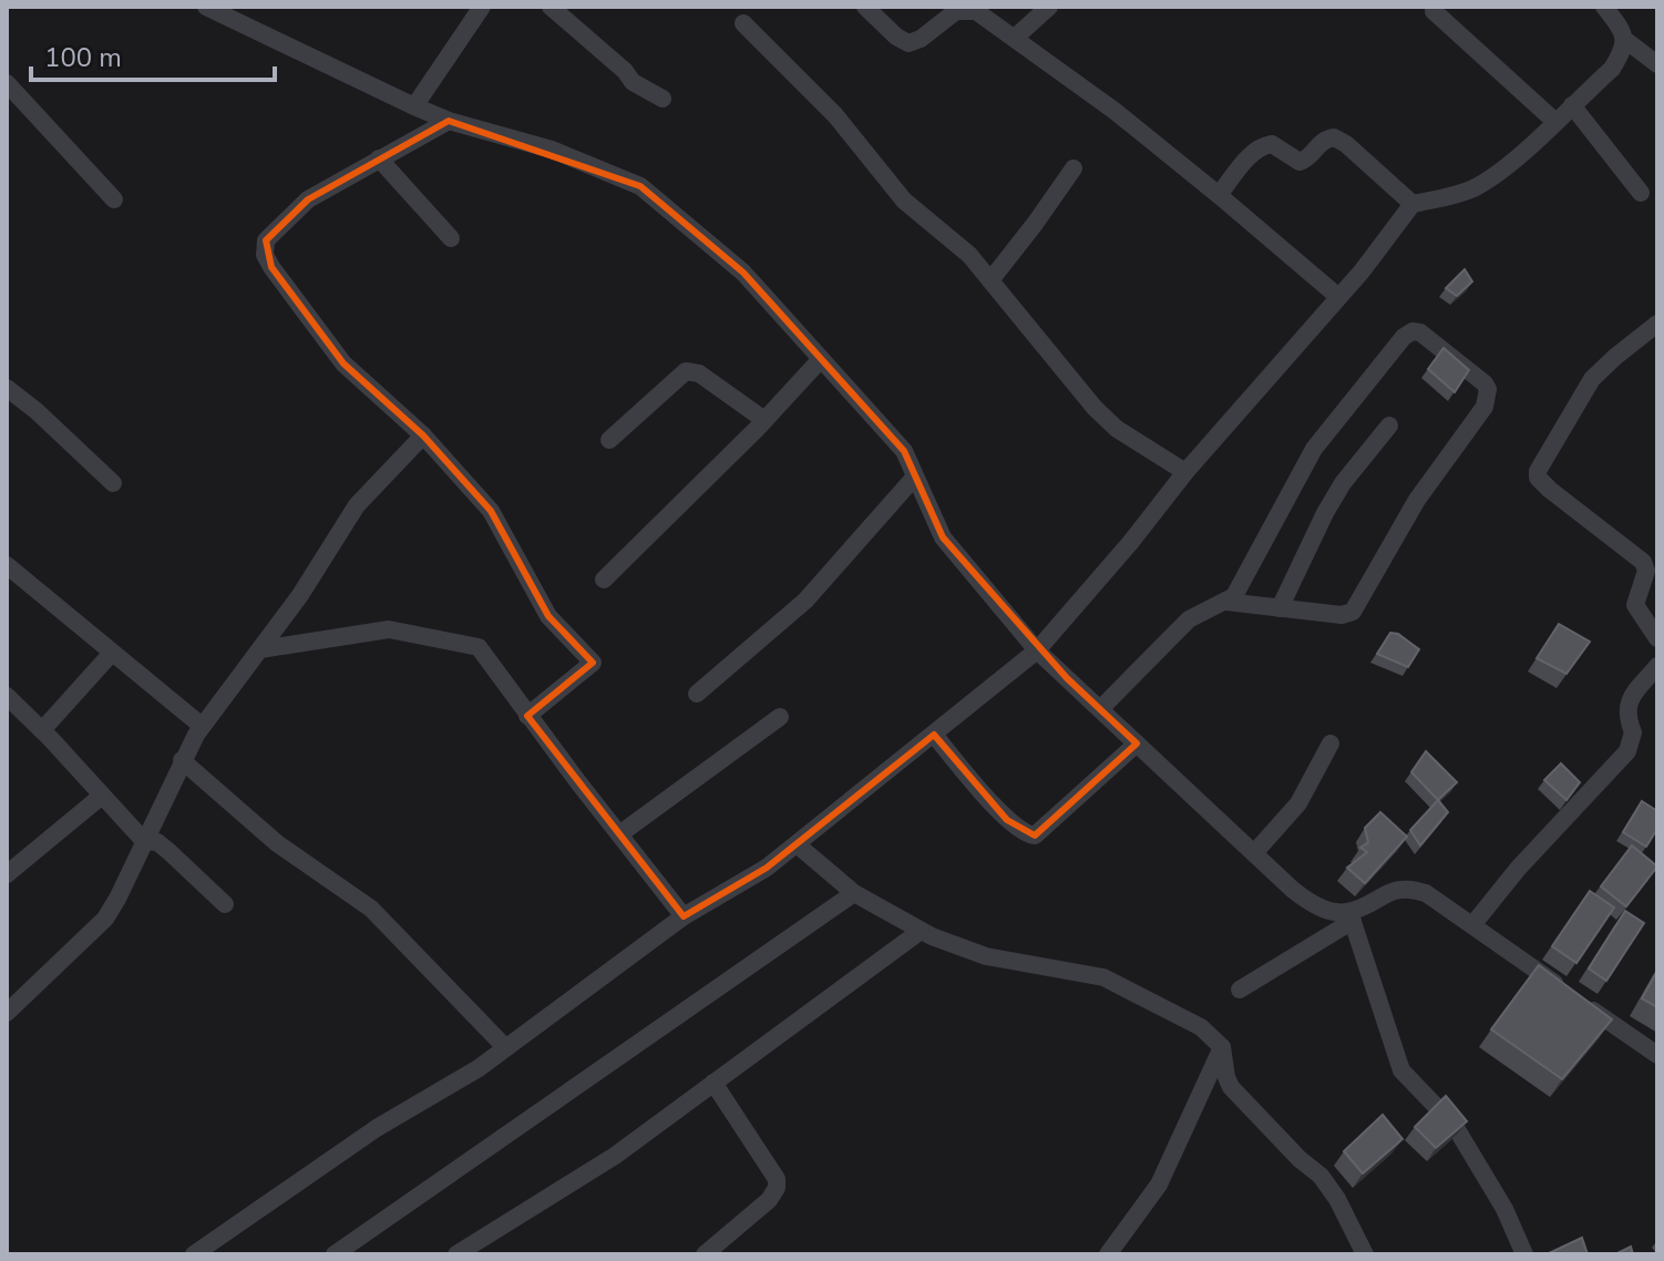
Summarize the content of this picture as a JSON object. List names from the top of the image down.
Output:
{
  "scale_bar": "100 m"
}
